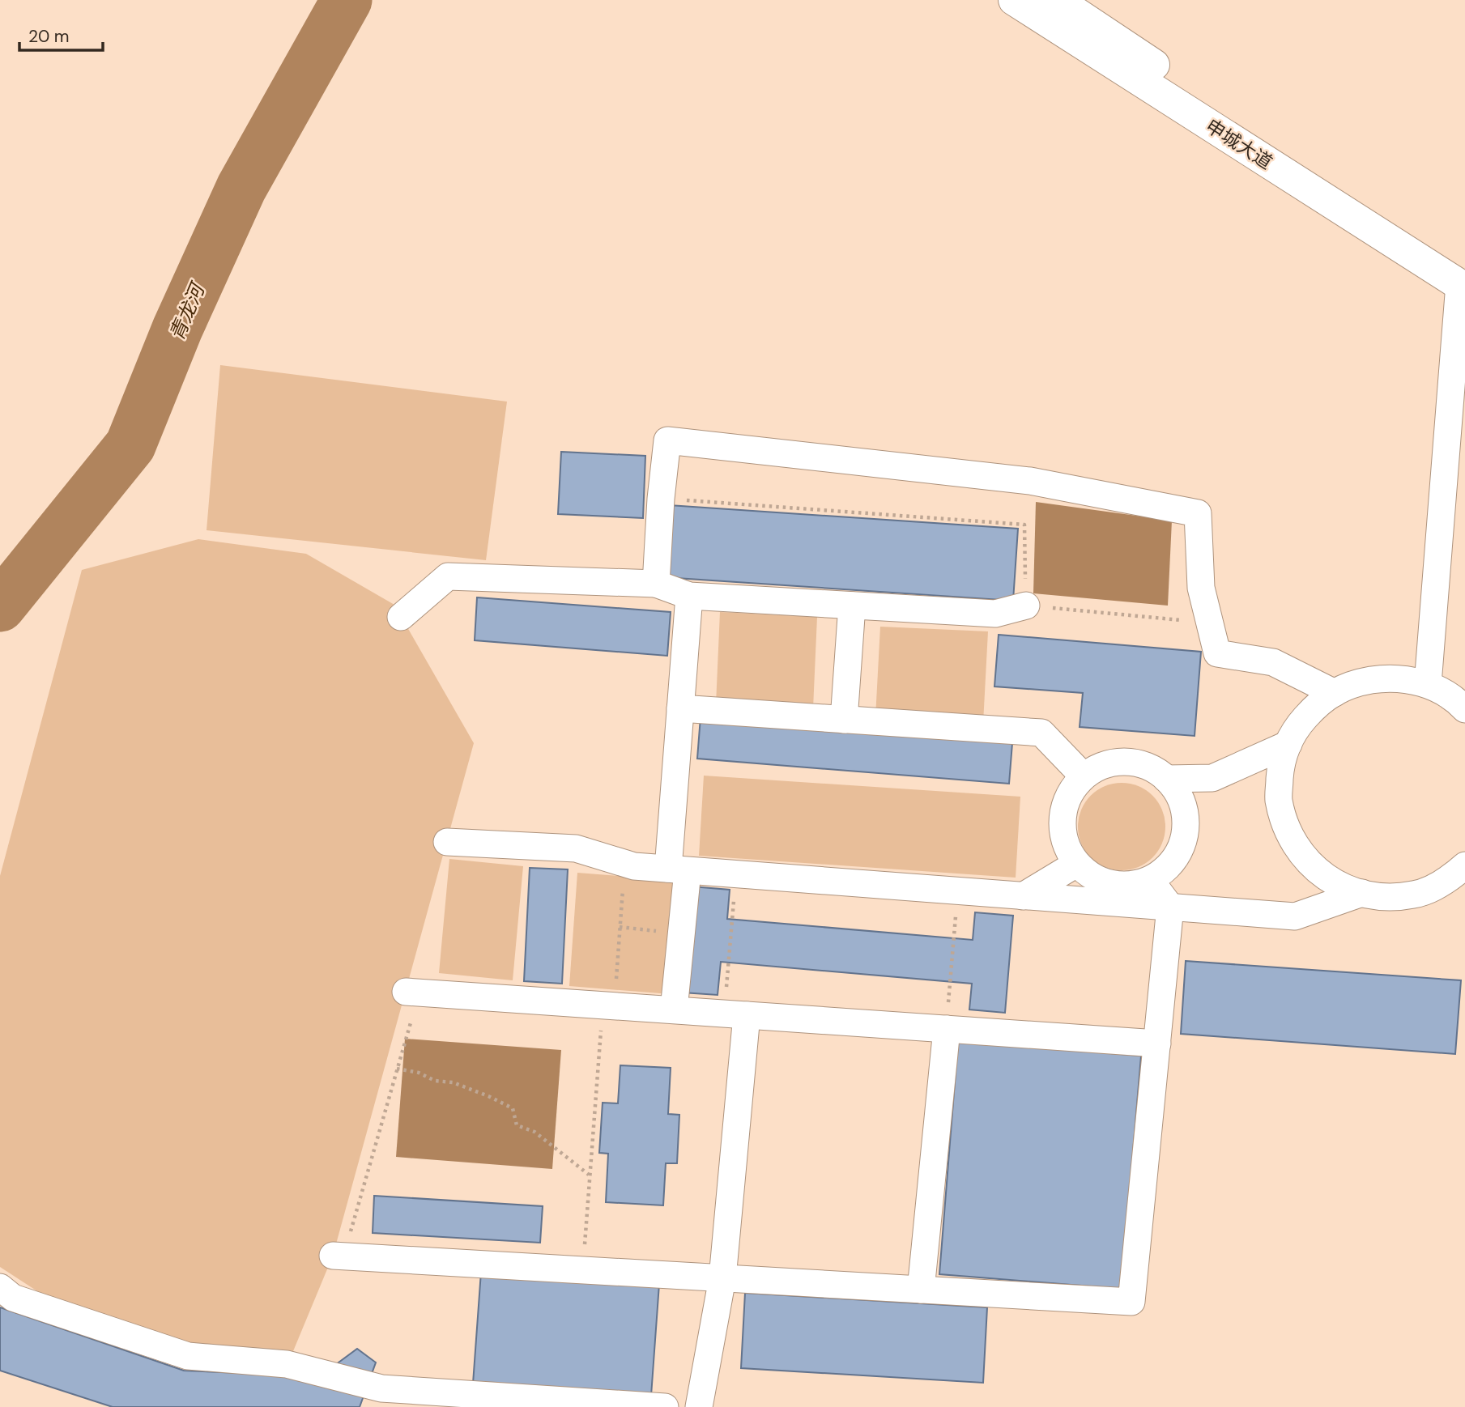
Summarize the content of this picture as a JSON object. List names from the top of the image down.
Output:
{
  "streets": {
    "main road": ["申城大道"]
  },
  "water": ["青龙河"],
  "scale_bar": "20 m"
}
